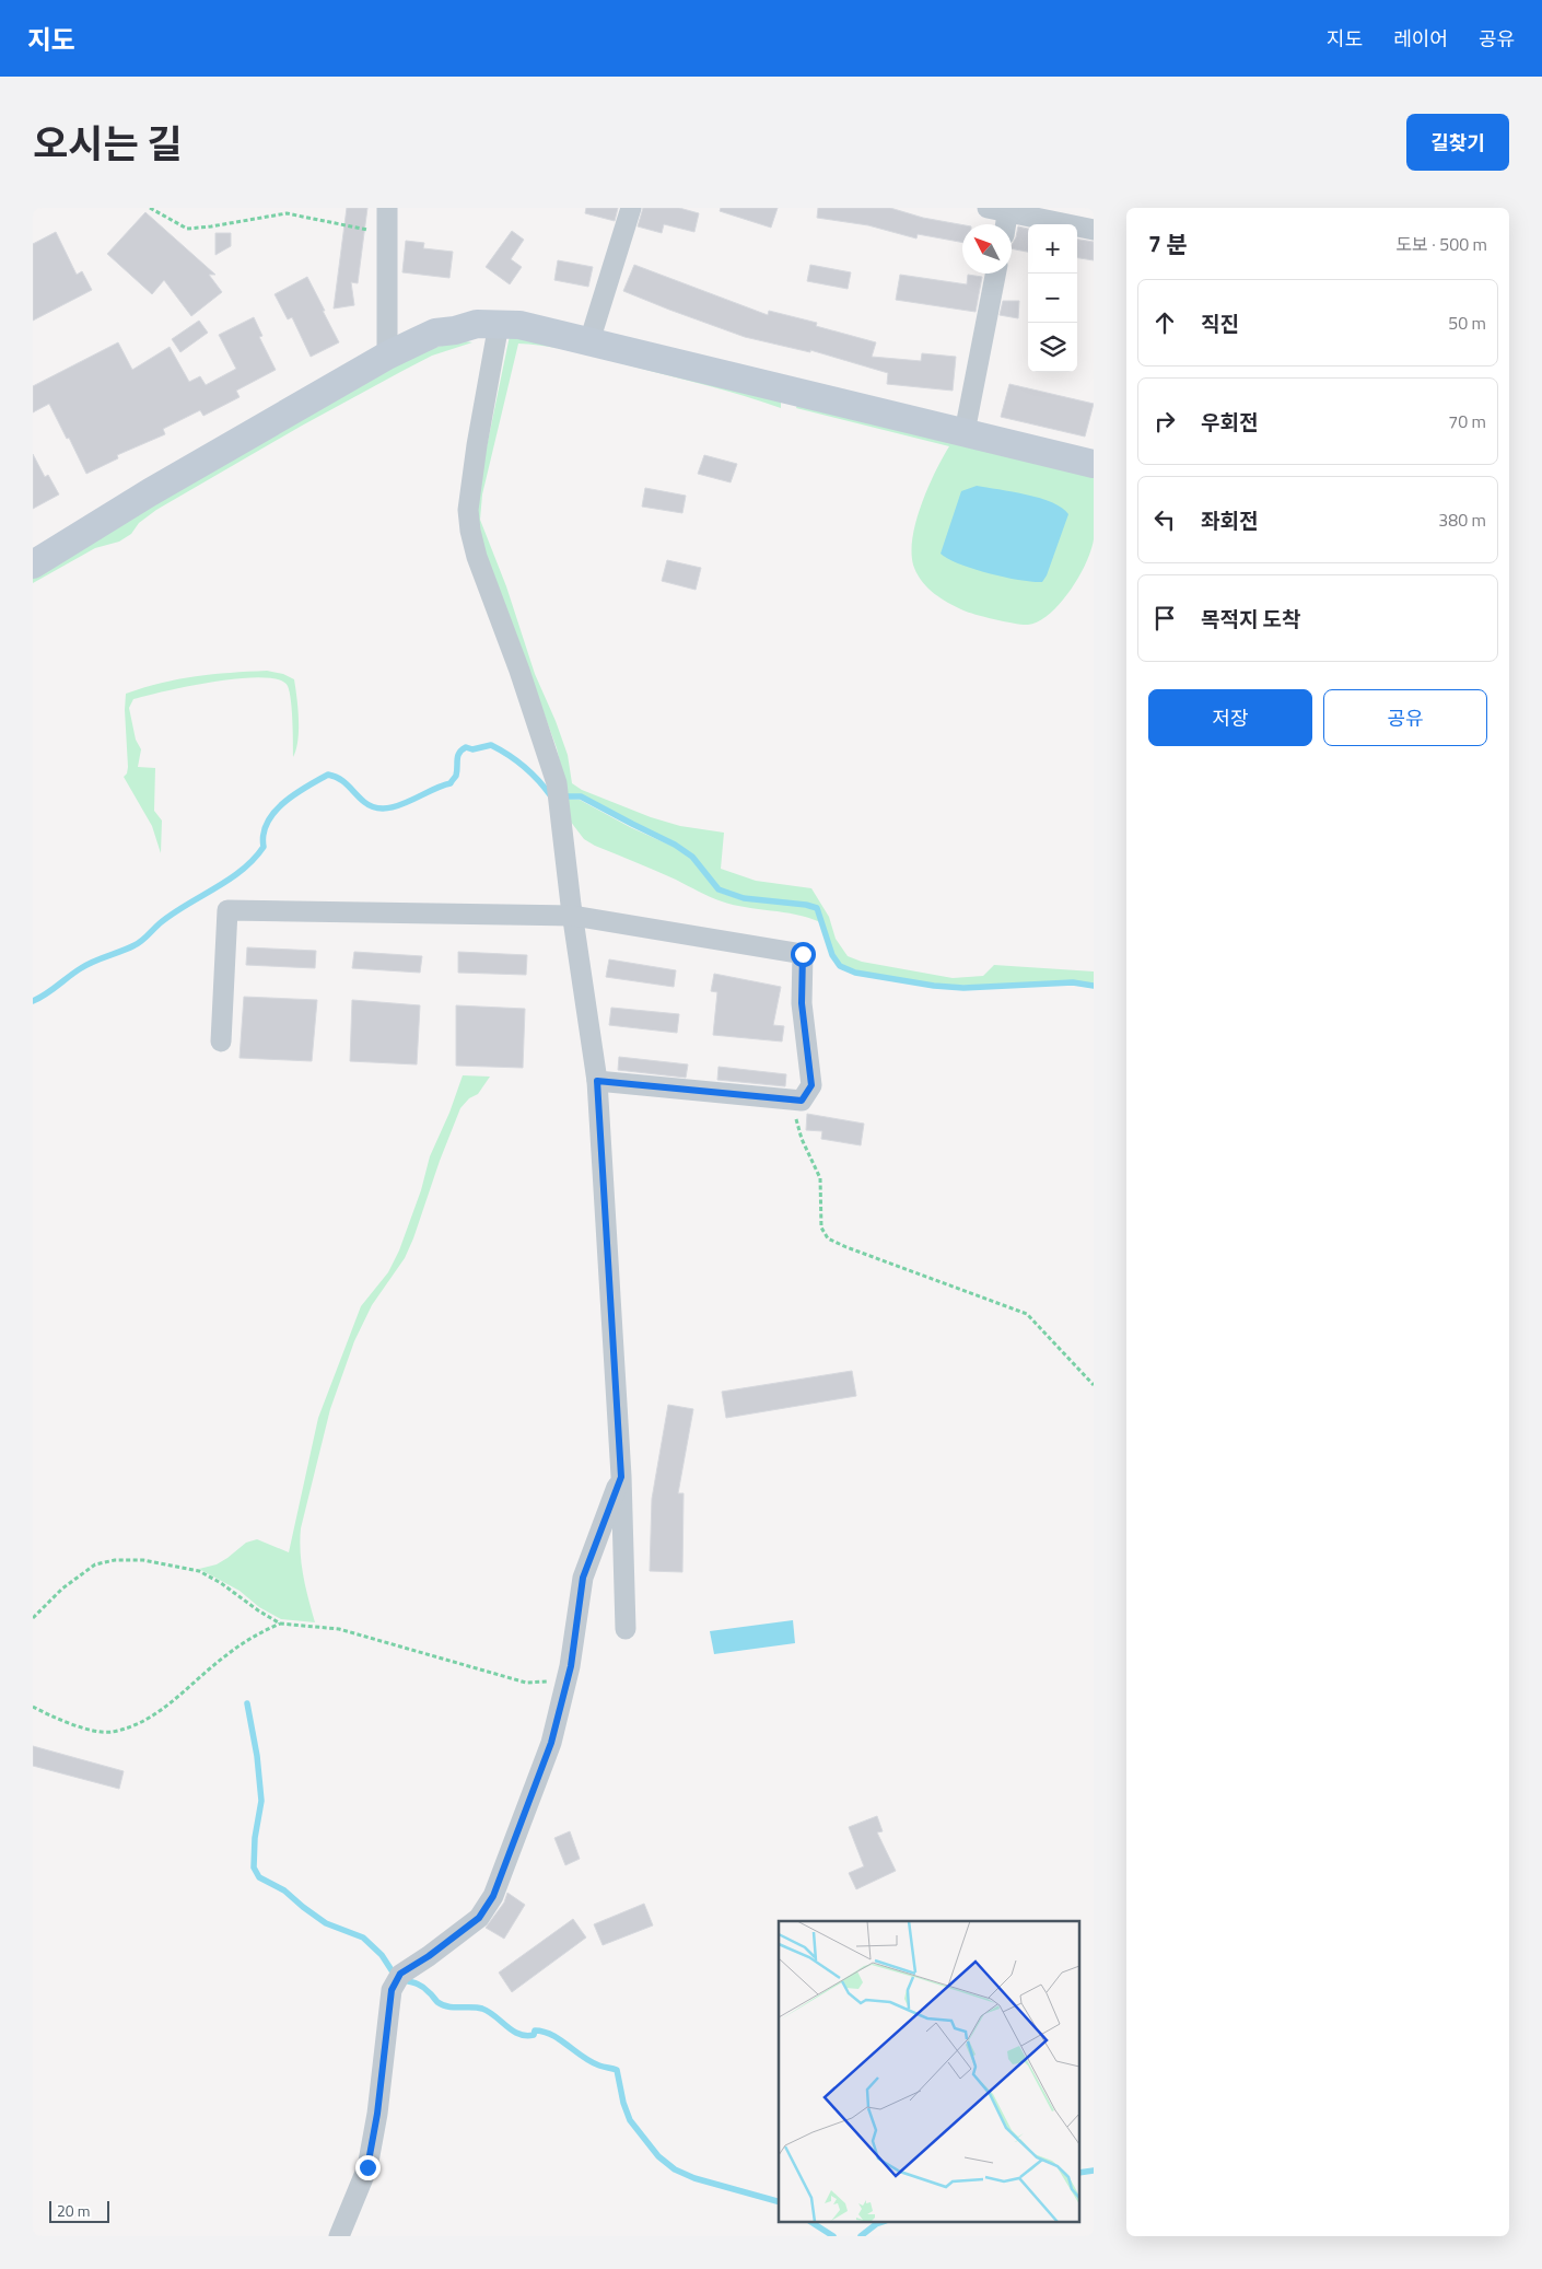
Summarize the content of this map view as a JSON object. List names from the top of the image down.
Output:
{
  "scale_bar": "20 m",
  "north": "top left",
  "page": {
    "header": "지도",
    "nav": ["지도", "레이어", "공유"],
    "title": "오시는 길",
    "buttons": [
      "길찾기",
      ["저장", "공유"]
    ],
    "heading": ["7 분", "도보 · 500 m"],
    "map_buttons": ["+", "−"],
    "list": [
      ["직진", "50 m"],
      ["우회전", "70 m"],
      ["좌회전", "380 m"],
      "목적지 도착"
    ],
    "scale": "20 m"
  }
}
